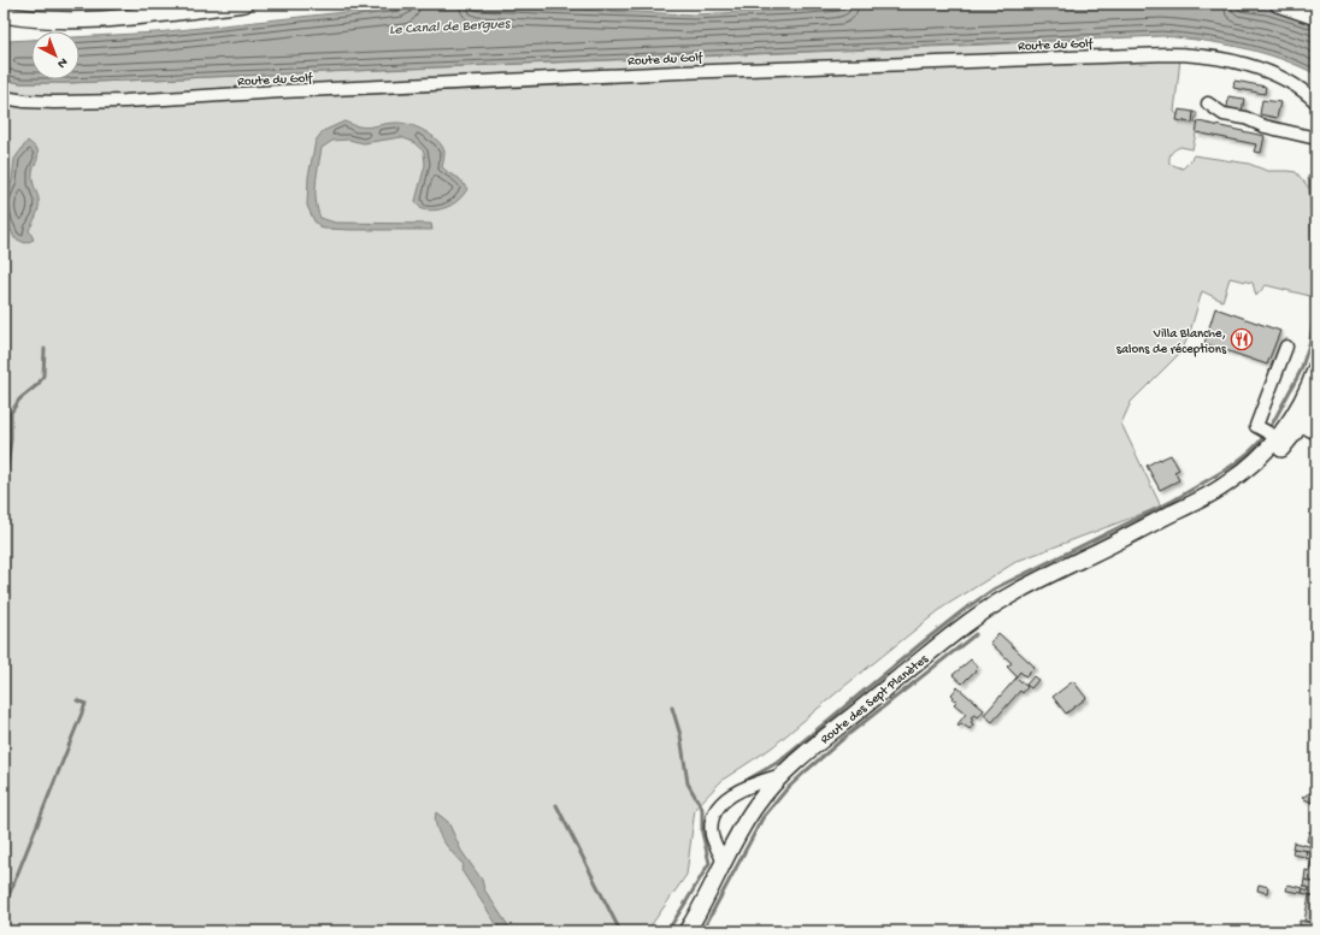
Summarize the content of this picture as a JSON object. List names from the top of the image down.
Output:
{
  "streets": {
    "main road": ["Route des Sept Planètes"],
    "street": ["Route du Golf"]
  },
  "water": ["Le Canal de Bergues"],
  "places": {
    "restaurant": ["Villa Blanche, salons de réceptions"]
  },
  "north": "bottom right"
}
